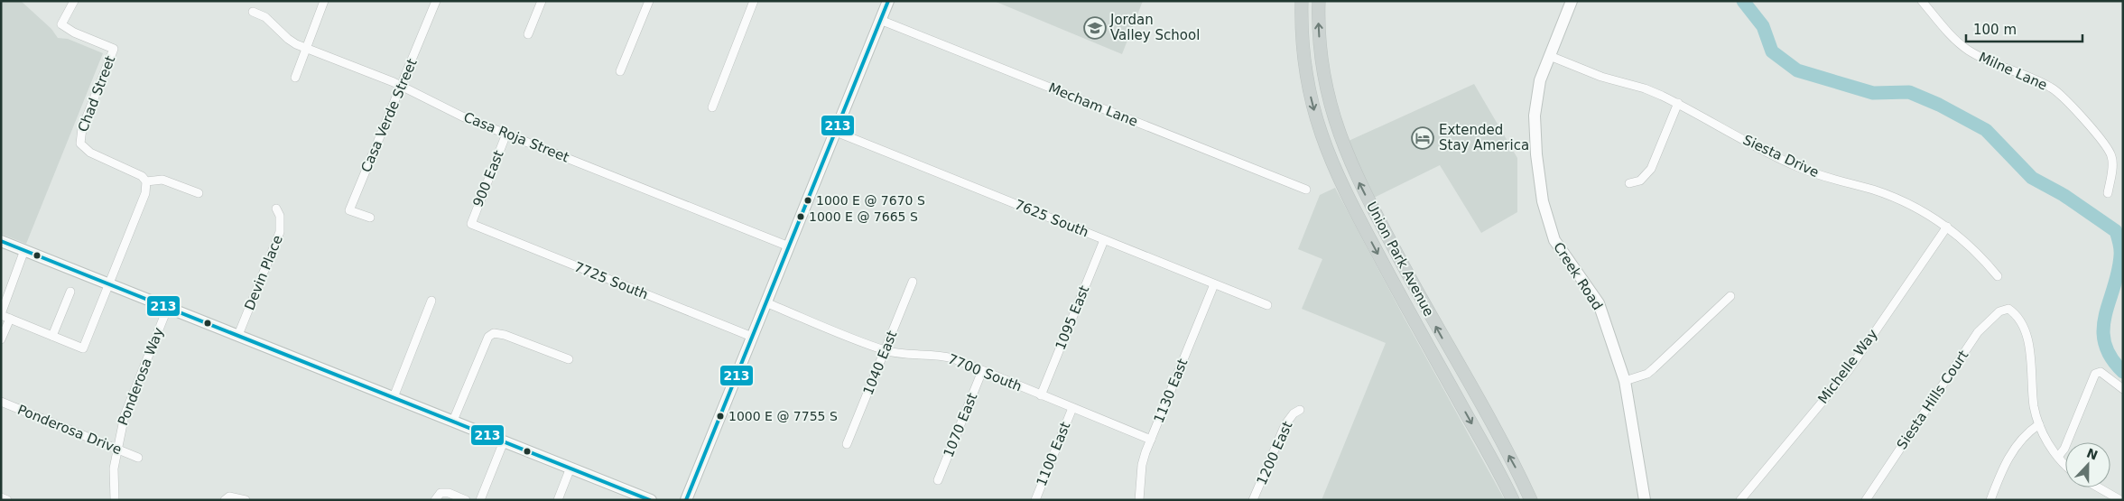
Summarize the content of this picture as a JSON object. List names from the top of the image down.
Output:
{
  "streets": {
    "main road": ["Union Park Avenue"],
    "street": [
      "Milne Lane",
      "Chad Street",
      "Mecham Lane",
      "Casa Verde Street",
      "Casa Roja Street",
      "Siesta Drive",
      "900 East",
      "7625 South",
      "Devin Place",
      "Creek Road",
      "7725 South",
      "1095 East",
      "1040 East",
      "Michelle Way",
      "7700 South",
      "Ponderosa Way",
      "1130 East",
      "Siesta Hills Court",
      "1070 East",
      "Ponderosa Drive",
      "1200 East",
      "1100 East"
    ]
  },
  "crossings": [
    ["Casa Verde Street", "Casa Roja Street"],
    ["Casa Roja Street", "900 East"],
    ["Siesta Drive", "Creek Road"],
    ["Siesta Drive", "Michelle Way"],
    ["900 East", "7725 South"],
    ["7625 South", "1095 East"],
    ["7625 South", "1130 East"],
    ["1095 East", "7700 South"],
    ["1040 East", "7700 South"],
    ["7700 South", "1130 East"],
    ["7700 South", "1070 East"],
    ["7700 South", "1100 East"],
    ["Ponderosa Way", "Ponderosa Drive"]
  ],
  "places": {
    "school or university": ["Jordan Valley School"],
    "hotel": ["Extended Stay America"],
    "other": ["1000 E @ 7670 S", "1000 E @ 7665 S", "1000 E @ 7755 S"]
  },
  "lines": ["transit line 213"],
  "scale_bar": "100 m",
  "north": "top"
}
